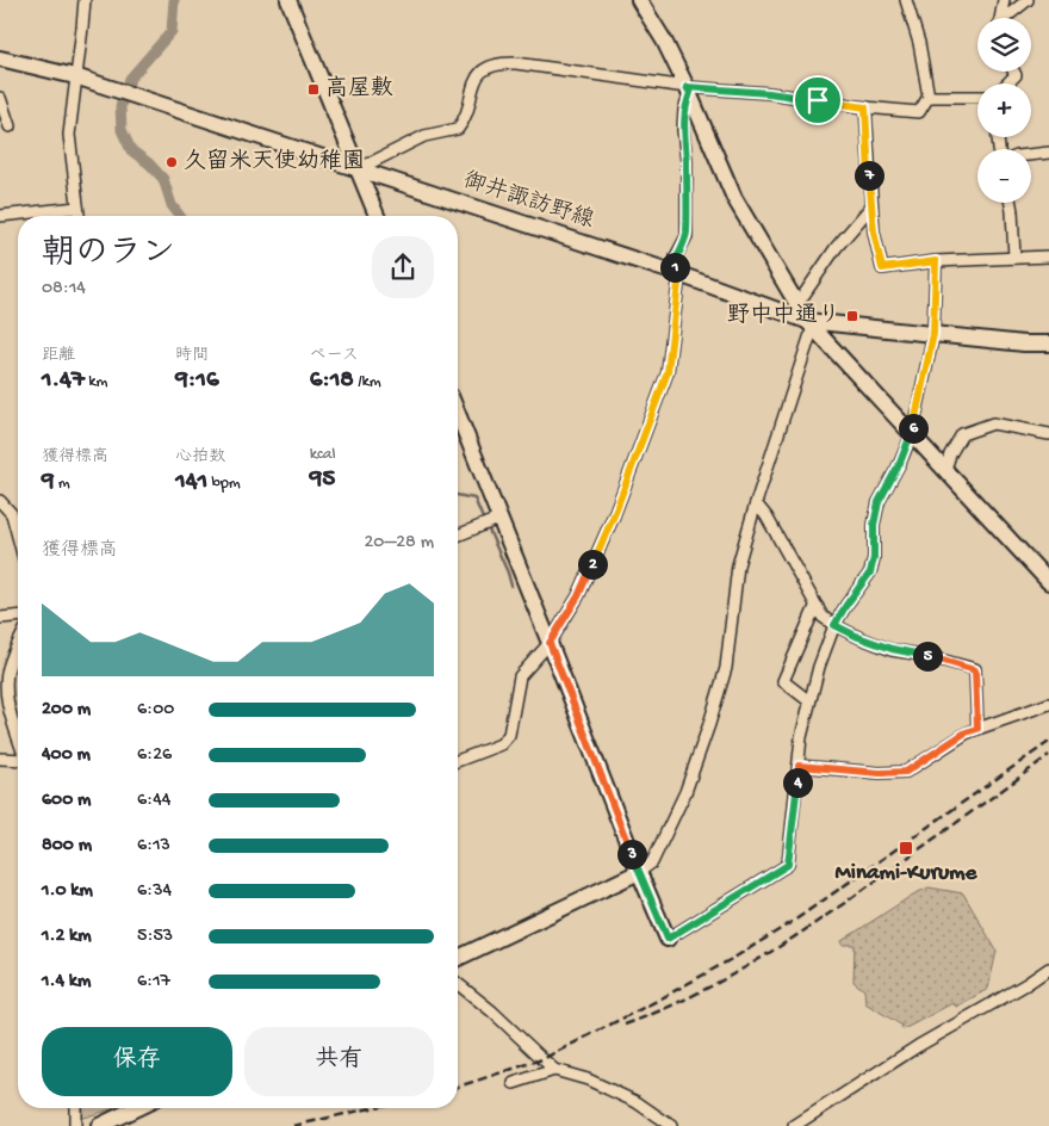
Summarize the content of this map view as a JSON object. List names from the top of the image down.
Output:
{
  "streets": {
    "street": ["御井諏訪野線"]
  },
  "places": {
    "transit": ["高屋敷", "野中中通り", "Minami-Kurume"],
    "other": ["久留米天使幼稚園"]
  },
  "page": {
    "map_buttons": ["+", "−"],
    "pins": [
      "7",
      "1",
      "6",
      "2",
      "5",
      "4",
      "3"
    ],
    "heading": ["朝のラン", "08:14"],
    "stats": [
      ["距離", "1.47 km"],
      ["時間", "9:16"],
      ["ペース", "6:18 /km"],
      ["獲得標高", "9 m"],
      ["心拍数", "141 bpm"],
      ["kcal", "95"]
    ],
    "chart": ["獲得標高", "20–28 m"],
    "list": [
      {
        "name": "200 m",
        "note": "6:00"
      },
      {
        "name": "400 m",
        "note": "6:26"
      },
      {
        "name": "600 m",
        "note": "6:44"
      },
      {
        "name": "800 m",
        "note": "6:13"
      },
      {
        "name": "1.0 km",
        "note": "6:34"
      },
      {
        "name": "1.2 km",
        "note": "5:53"
      },
      {
        "name": "1.4 km",
        "note": "6:17"
      }
    ],
    "buttons": ["保存", "共有"]
  }
}
